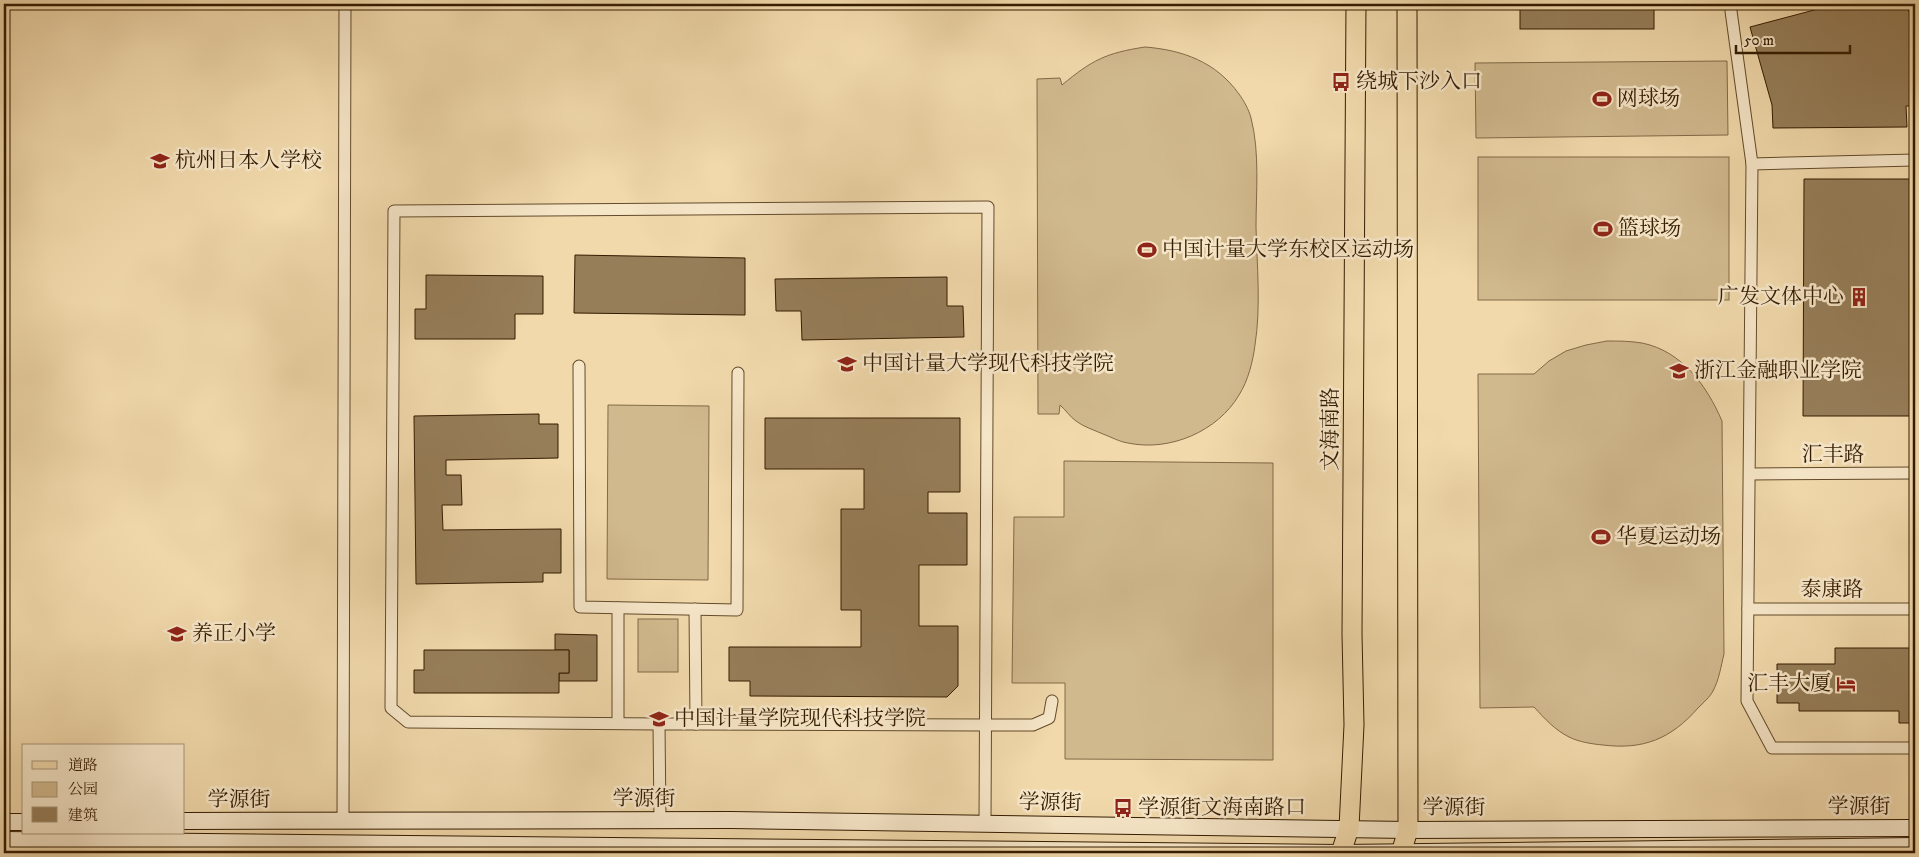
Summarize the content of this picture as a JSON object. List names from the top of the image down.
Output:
{
  "streets": {
    "main road": ["文海南路", "学源街"],
    "street": ["汇丰路", "泰康路"]
  },
  "crossings": [
    ["文海南路", "学源街"]
  ],
  "places": {
    "bus stop": ["绕城下沙入口", "学源街文海南路口"],
    "sports": [
      "网球场",
      "篮球场",
      "中国计量大学东校区运动场",
      "华夏运动场"
    ],
    "school or university": [
      "杭州日本人学校",
      "中国计量大学现代科技学院",
      "浙江金融职业学院",
      "养正小学",
      "中国计量学院现代科技学院"
    ],
    "building": ["广发文体中心"],
    "hotel": ["汇丰大厦"]
  },
  "legend": ["道路", "公园", "建筑"],
  "scale_bar": "50 m"
}
